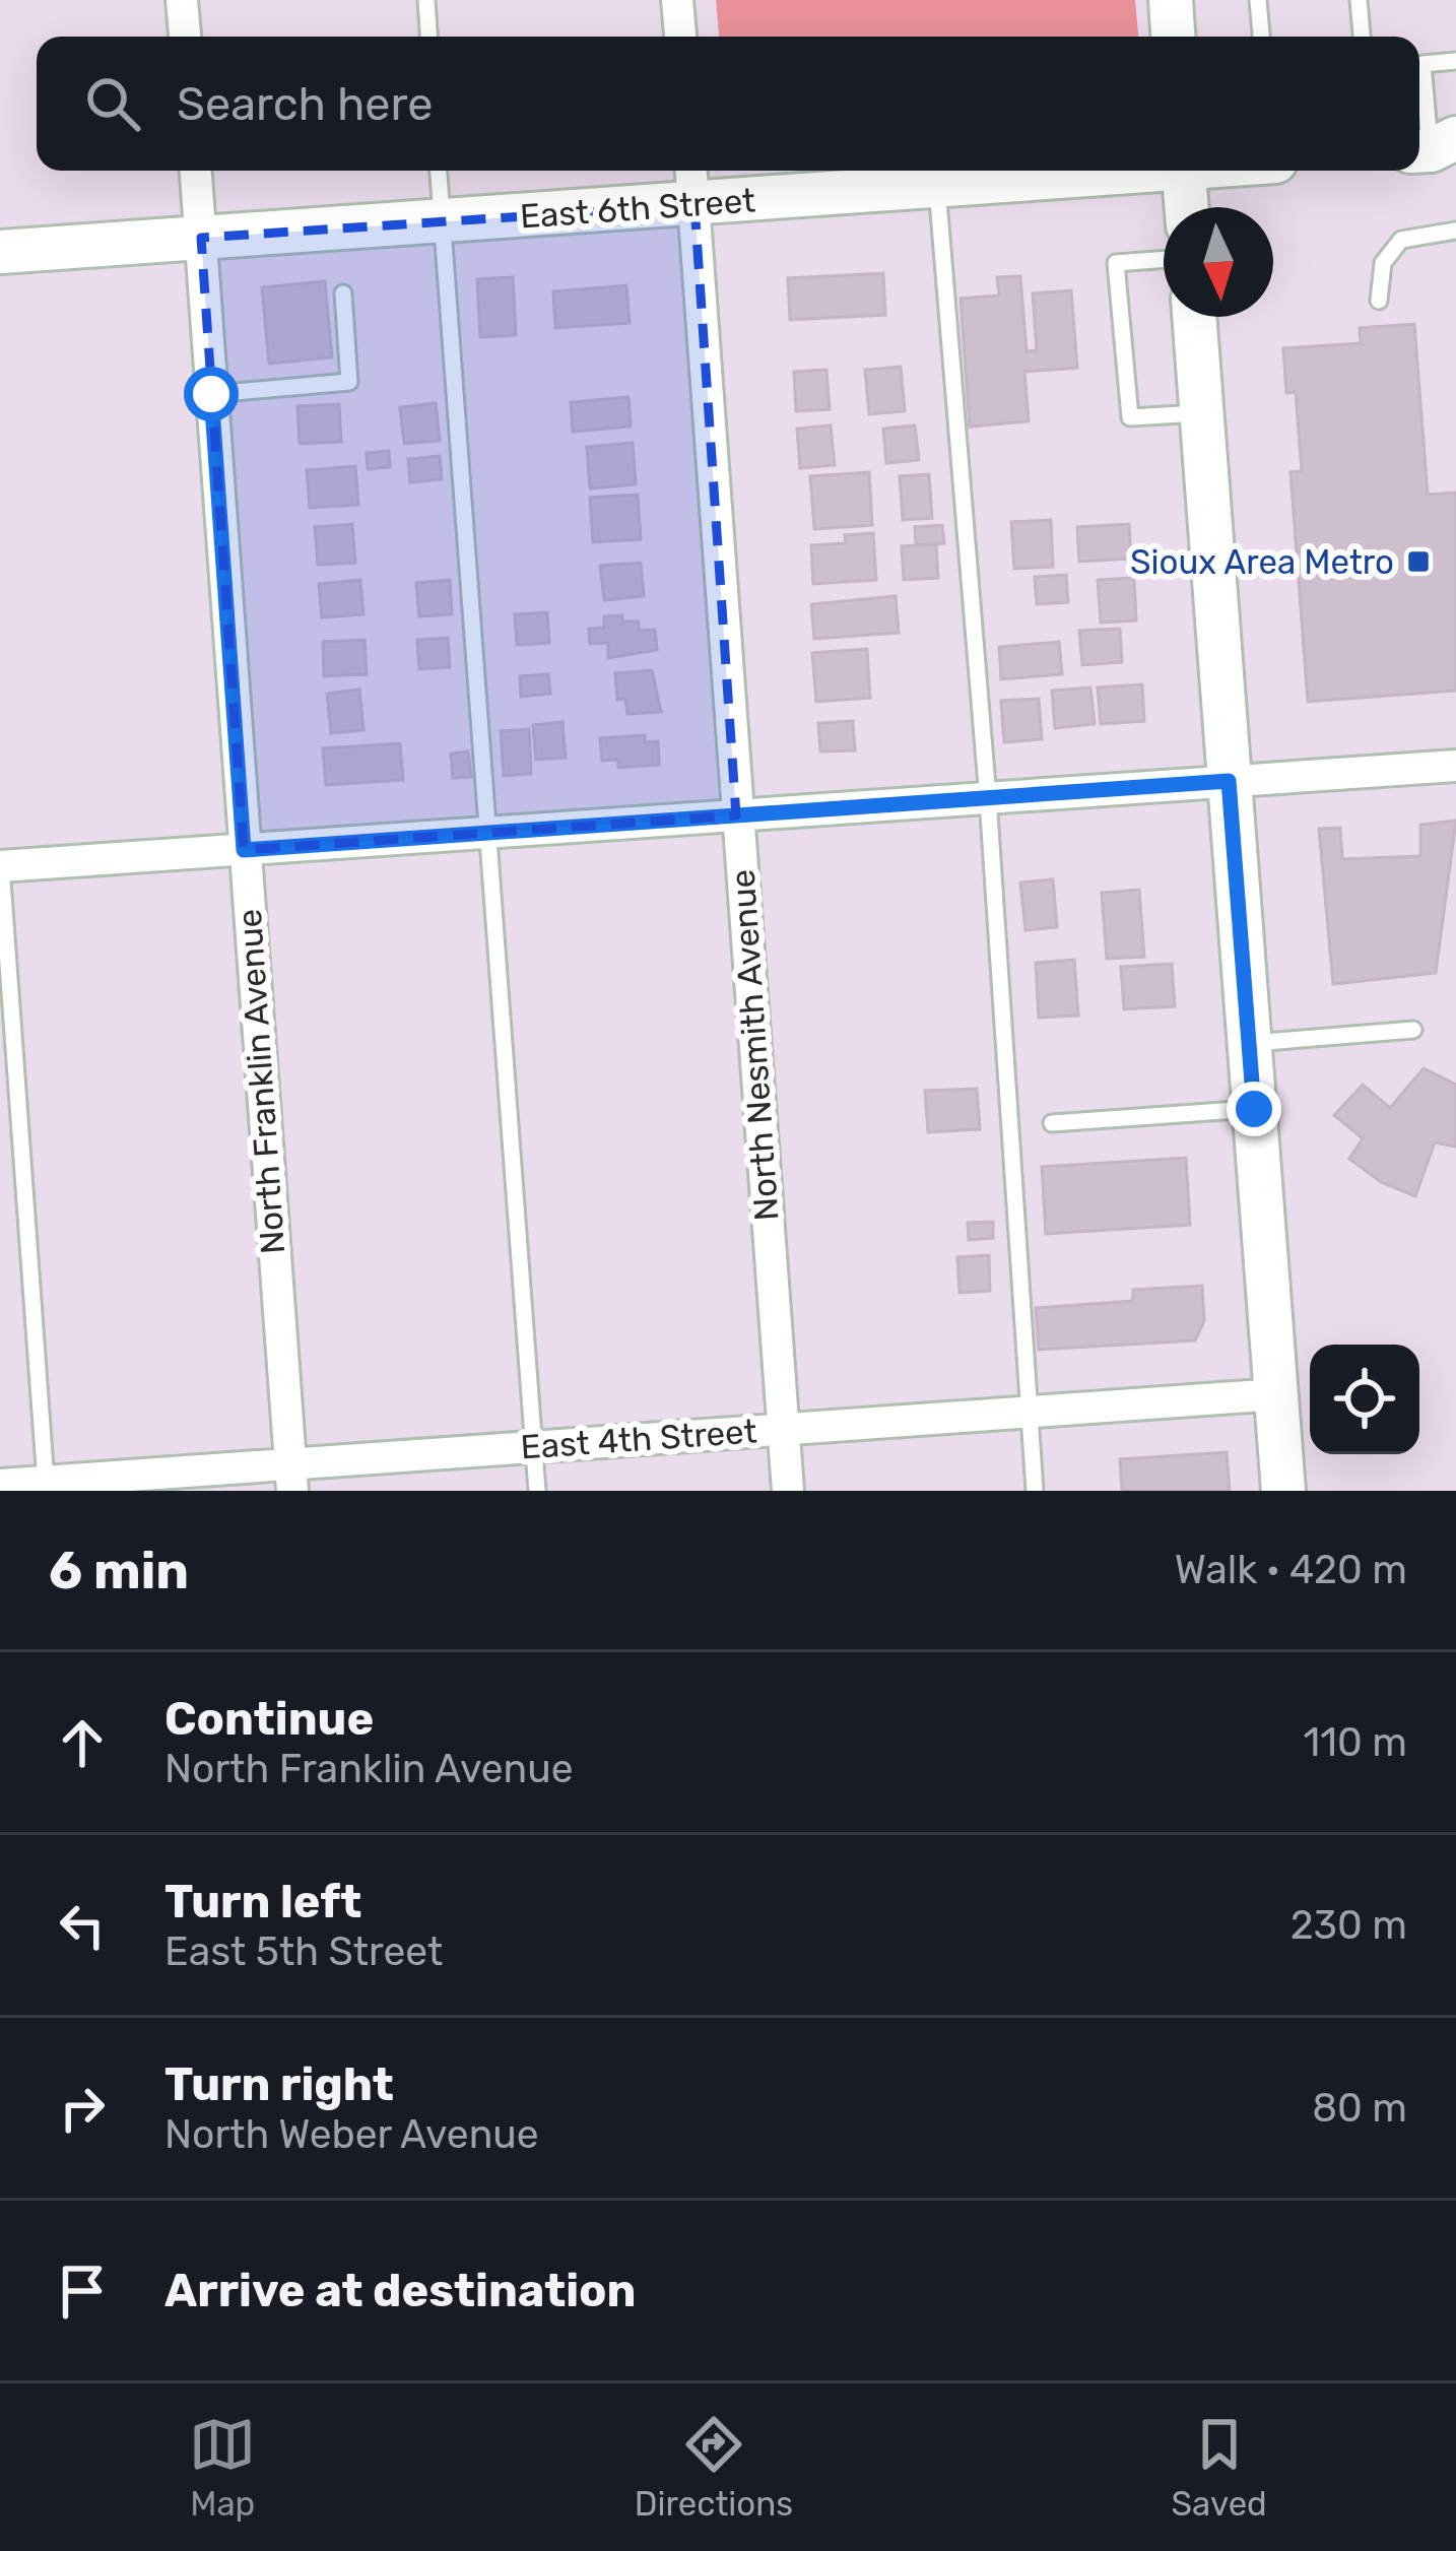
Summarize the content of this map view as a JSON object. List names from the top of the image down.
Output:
{
  "streets": {
    "street": [
      "East 6th Street",
      "North Nesmith Avenue",
      "North Franklin Avenue",
      "East 4th Street"
    ]
  },
  "crossings": [
    ["East 6th Street", "North Nesmith Avenue"],
    ["East 6th Street", "North Franklin Avenue"],
    ["North Nesmith Avenue", "East 4th Street"],
    ["North Franklin Avenue", "East 4th Street"]
  ],
  "places": {
    "transit": ["Sioux Area Metro"]
  },
  "north": "bottom",
  "page": {
    "search": "Search here",
    "heading": ["6 min", "Walk · 420 m"],
    "list": [
      ["Continue", "North Franklin Avenue", "110 m"],
      ["Turn left", "East 5th Street", "230 m"],
      ["Turn right", "North Weber Avenue", "80 m"],
      "Arrive at destination"
    ],
    "nav": ["Map", "Directions", "Saved"]
  }
}
